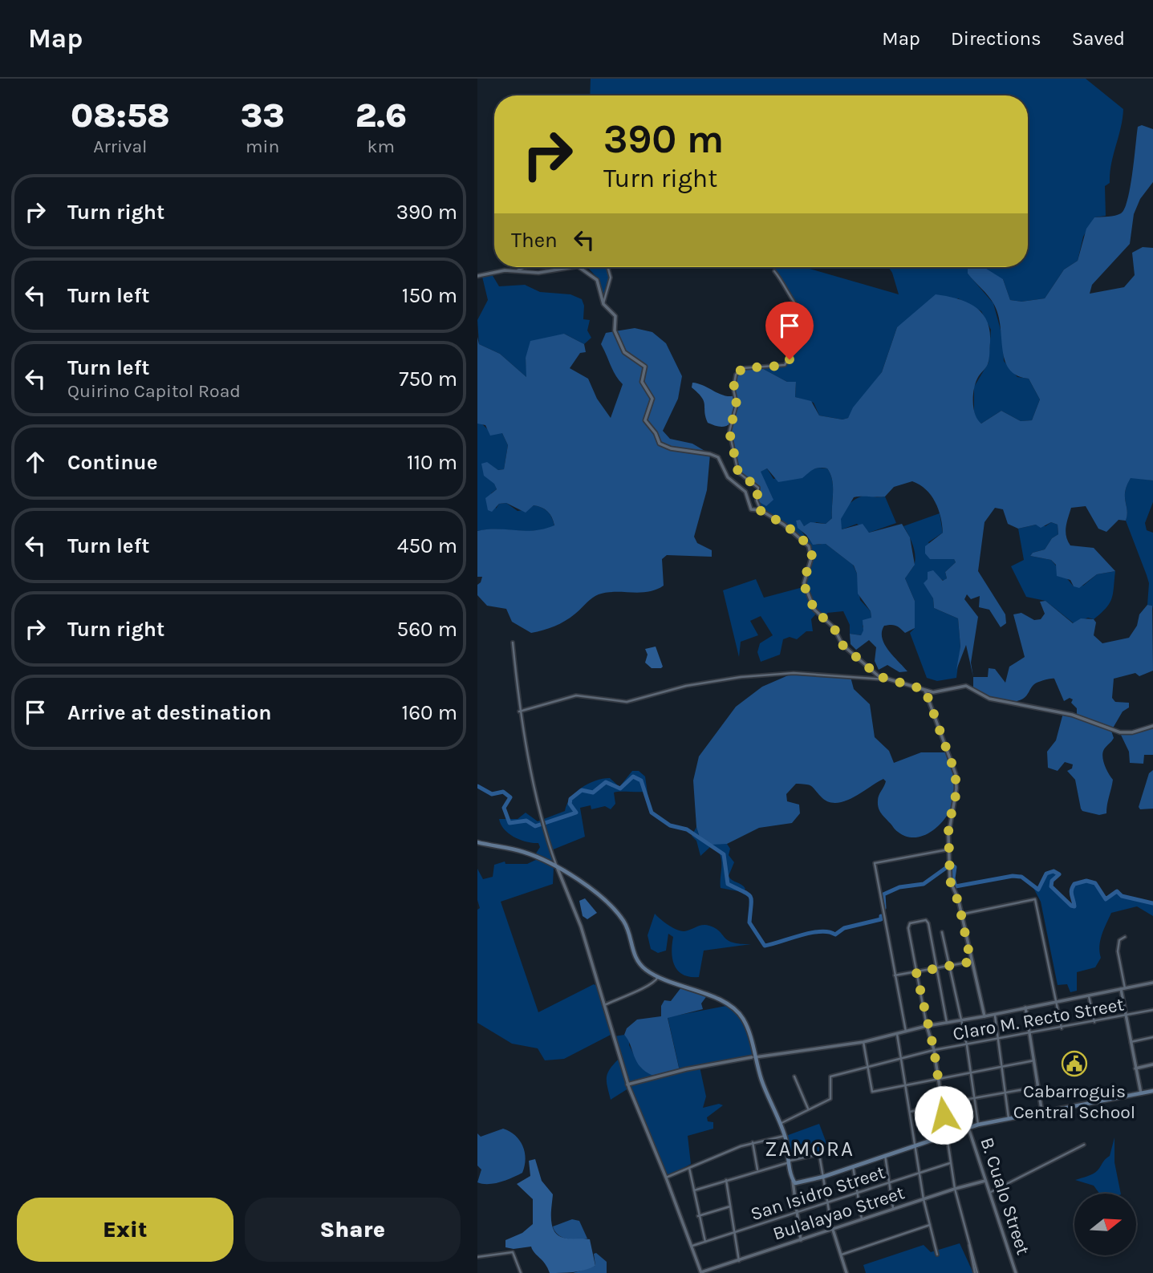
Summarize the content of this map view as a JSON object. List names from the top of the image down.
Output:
{
  "streets": {
    "street": [
      "Claro M. Recto Street",
      "San Isidro Street",
      "B. Cualo Street",
      "Bulalayao Street"
    ]
  },
  "crossings": [
    ["B. Cualo Street", "Bulalayao Street"]
  ],
  "districts": ["ZAMORA"],
  "places": {
    "public building": ["Cabarroguis Central School"]
  },
  "north": "right",
  "page": {
    "header": "Map",
    "nav": ["Map", "Directions", "Saved"],
    "eta": [
      "08:58",
      "Arrival",
      "33",
      "min",
      "2.6",
      "km"
    ],
    "turn": ["390 m", "Turn right"],
    "list": [
      {
        "name": "Turn right",
        "value": "390 m"
      },
      {
        "name": "Turn left",
        "value": "150 m"
      },
      {
        "name": "Turn left",
        "note": "Quirino Capitol Road",
        "value": "750 m"
      },
      {
        "name": "Continue",
        "value": "110 m"
      },
      {
        "name": "Turn left",
        "value": "450 m"
      },
      {
        "name": "Turn right",
        "value": "560 m"
      },
      {
        "name": "Arrive at destination",
        "value": "160 m"
      }
    ],
    "then": "Then",
    "buttons": ["Exit", "Share"]
  }
}
